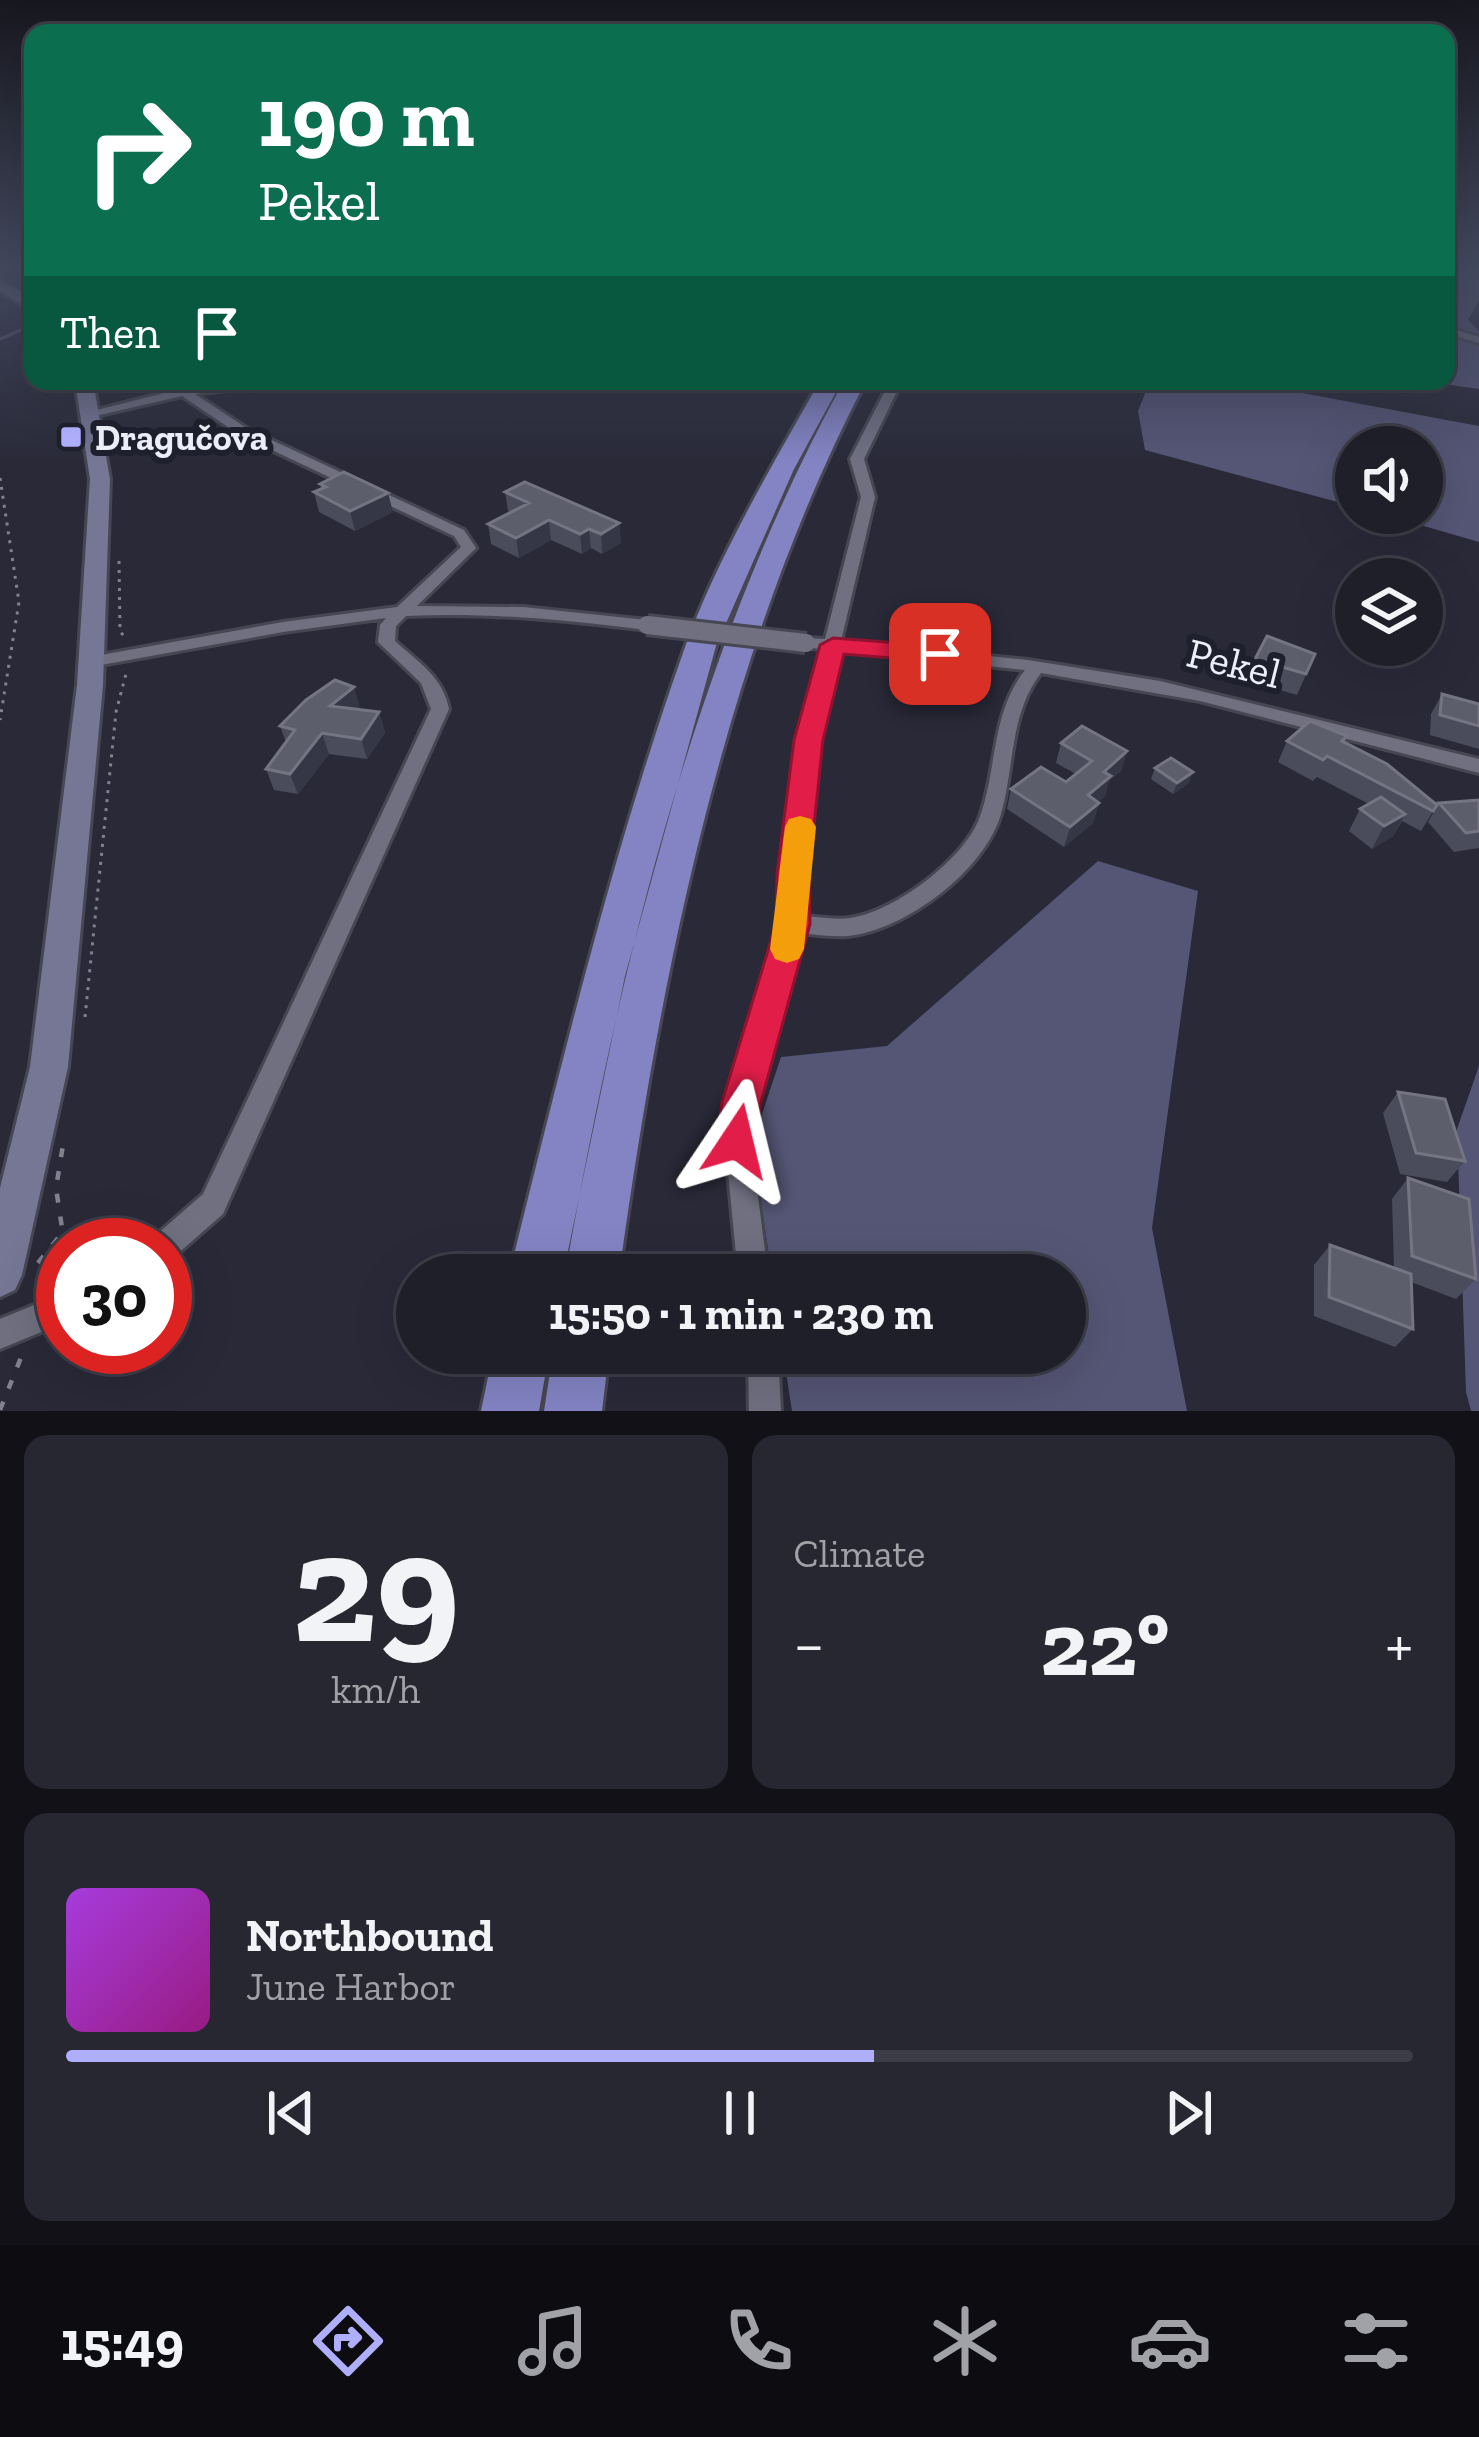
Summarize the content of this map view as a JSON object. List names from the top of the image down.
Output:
{
  "streets": {
    "street": ["Pekel"]
  },
  "places": {
    "transit": ["Dragučova"]
  },
  "page": {
    "turn": ["190 m", "Pekel"],
    "then": "Then",
    "limit": "30",
    "trip": "15:50 · 1 min · 230 m",
    "tile": [
      ["29", "km/h"],
      "Climate"
    ],
    "heat": ["−", "22°", "+"],
    "song": ["Northbound", "June Harbor"],
    "tabs": "15:49"
  }
}
